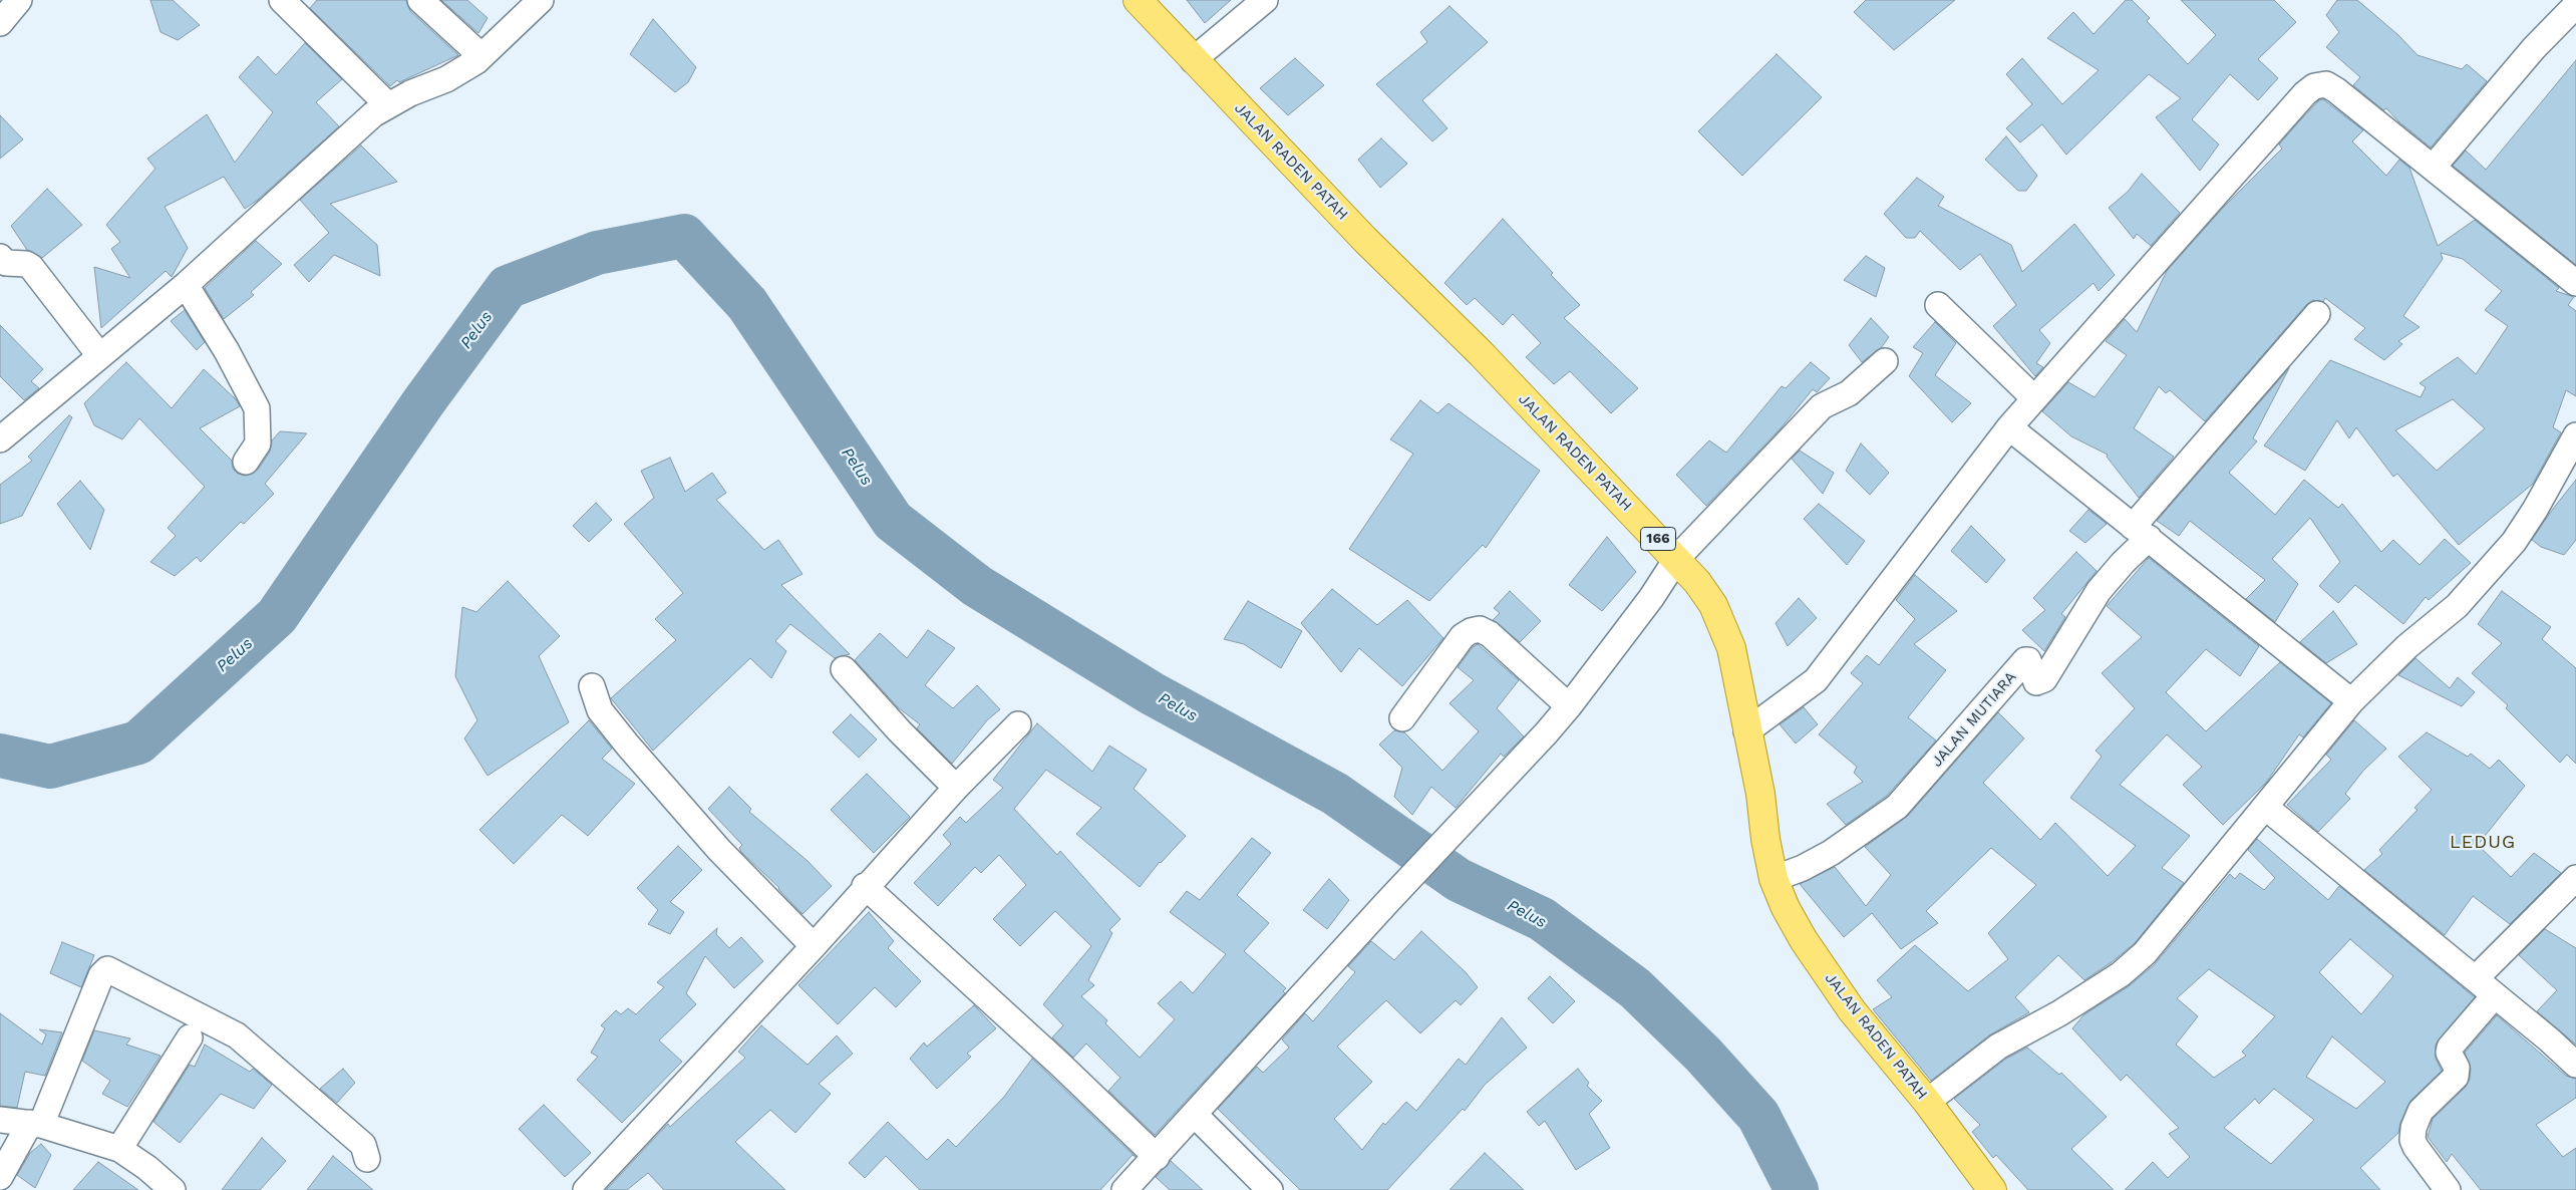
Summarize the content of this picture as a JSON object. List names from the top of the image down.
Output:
{
  "streets": {
    "main road": ["JALAN RADEN PATAH", "166"],
    "street": ["JALAN MUTIARA"]
  },
  "crossings": [
    ["JALAN RADEN PATAH", "JALAN MUTIARA"]
  ],
  "districts": ["LEDUG"],
  "water": ["Pelus"]
}
